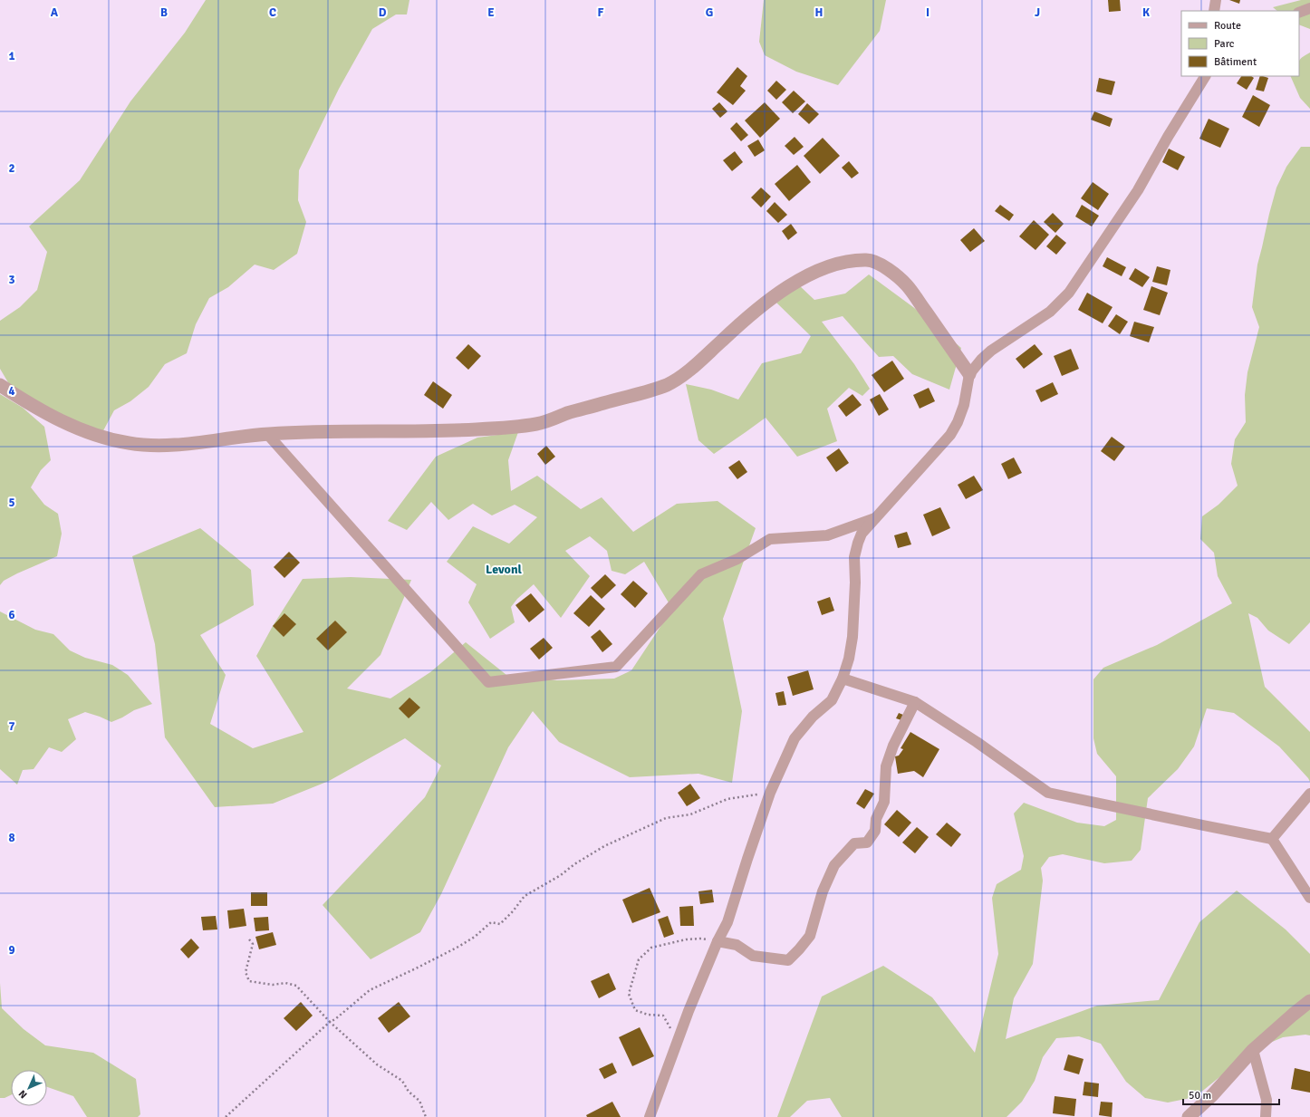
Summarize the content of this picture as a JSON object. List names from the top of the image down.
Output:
{
  "districts": ["Levonl"],
  "legend": ["Route", "Parc", "Bâtiment"],
  "scale_bar": "50 m",
  "north": "bottom left",
  "grid": {
    "columns": [
      "A",
      "B",
      "C",
      "D",
      "E",
      "F",
      "G",
      "H",
      "I",
      "J",
      "K"
    ],
    "rows": [
      "1",
      "2",
      "3",
      "4",
      "5",
      "6",
      "7",
      "8",
      "9"
    ]
  }
}
